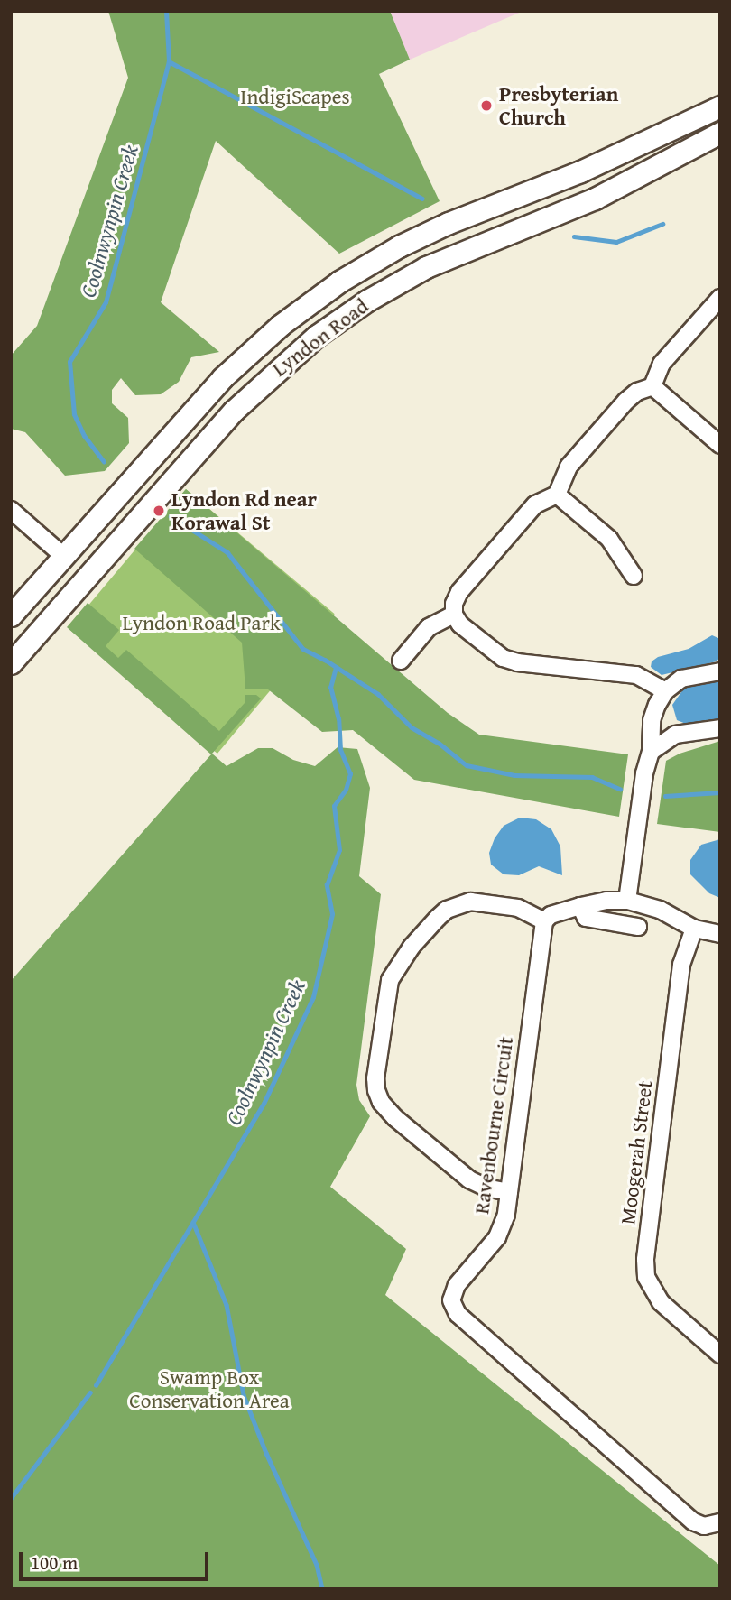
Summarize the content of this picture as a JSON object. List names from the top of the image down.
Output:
{
  "streets": {
    "main road": ["Lyndon Road"],
    "street": ["Ravenbourne Circuit", "Moogerah Street"]
  },
  "water": ["Coolnwynpin Creek"],
  "parks": ["IndigiScapes", "Lyndon Road Park", "Swamp Box Conservation Area"],
  "places": ["Presbyterian Church", "Lyndon Rd near Korawal St"],
  "scale_bar": "100 m"
}
